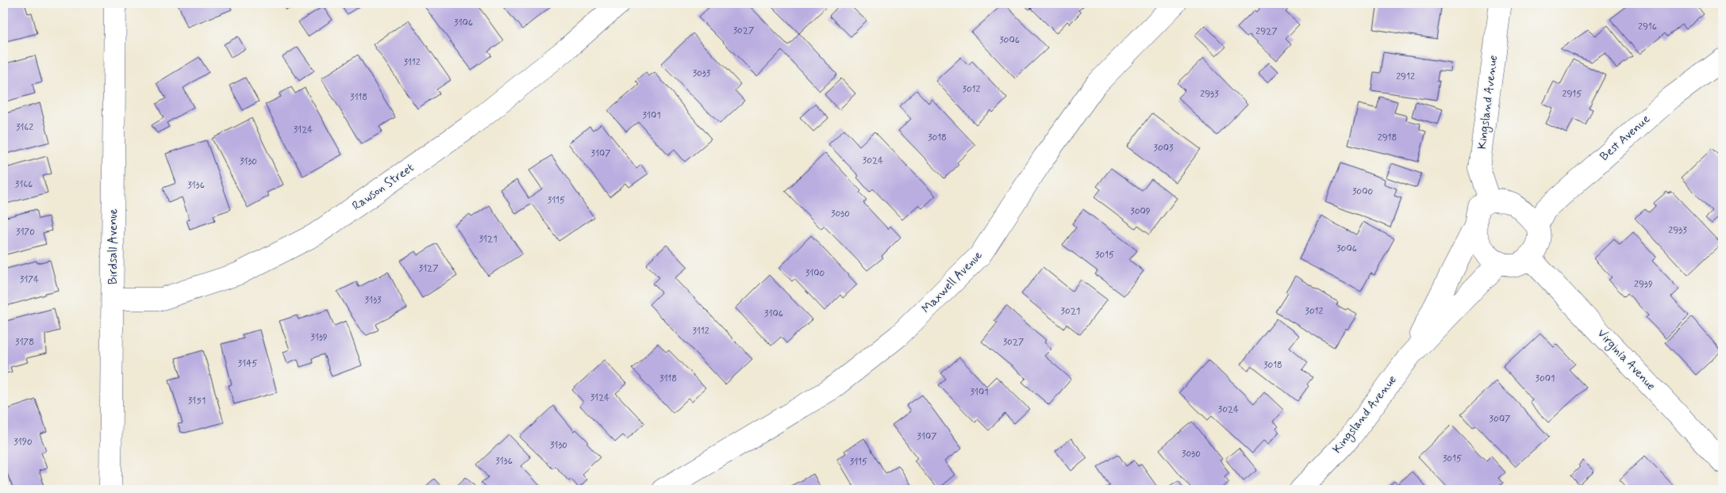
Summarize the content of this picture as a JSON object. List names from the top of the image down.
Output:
{
  "streets": {
    "street": [
      "Kingsland Avenue",
      "Best Avenue",
      "Rawson Street",
      "Birdsall Avenue",
      "Maxwell Avenue",
      "Virginia Avenue"
    ]
  },
  "crossings": [
    ["Kingsland Avenue", "Best Avenue"],
    ["Kingsland Avenue", "Virginia Avenue"],
    ["Best Avenue", "Virginia Avenue"],
    ["Rawson Street", "Birdsall Avenue"]
  ],
  "house_numbers": [
    "3106",
    "2916",
    "3027",
    "2927",
    "3006",
    "3112",
    "3033",
    "2912",
    "3012",
    "2933",
    "2915",
    "3118",
    "3101",
    "3162",
    "3124",
    "3018",
    "2918",
    "3003",
    "3107",
    "3024",
    "3130",
    "3166",
    "3136",
    "3000",
    "3115",
    "3009",
    "3030",
    "2933",
    "3170",
    "3121",
    "3006",
    "3015",
    "3127",
    "3100",
    "3174",
    "2939",
    "3133",
    "3021",
    "3012",
    "3106",
    "3112",
    "3139",
    "3178",
    "3027",
    "3145",
    "3018",
    "3118",
    "3001",
    "3101",
    "3124",
    "3151",
    "3024",
    "3007",
    "3107",
    "3190",
    "3130",
    "3030",
    "3015",
    "3136",
    "3115"
  ]
}
